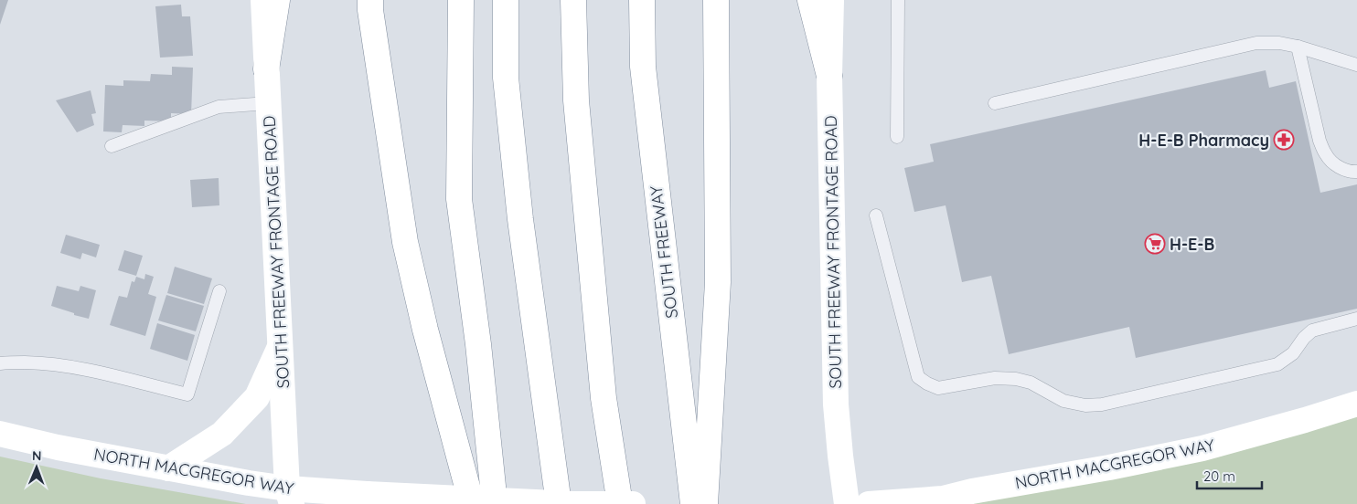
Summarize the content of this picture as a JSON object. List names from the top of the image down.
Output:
{
  "streets": {
    "main road": ["SOUTH FREEWAY FRONTAGE ROAD", "SOUTH FREEWAY", "NORTH MACGREGOR WAY"]
  },
  "crossings": [
    ["SOUTH FREEWAY FRONTAGE ROAD", "NORTH MACGREGOR WAY"]
  ],
  "places": {
    "pharmacy": ["H-E-B Pharmacy"],
    "supermarket": ["H-E-B"]
  },
  "scale_bar": "20 m",
  "north": "top"
}
